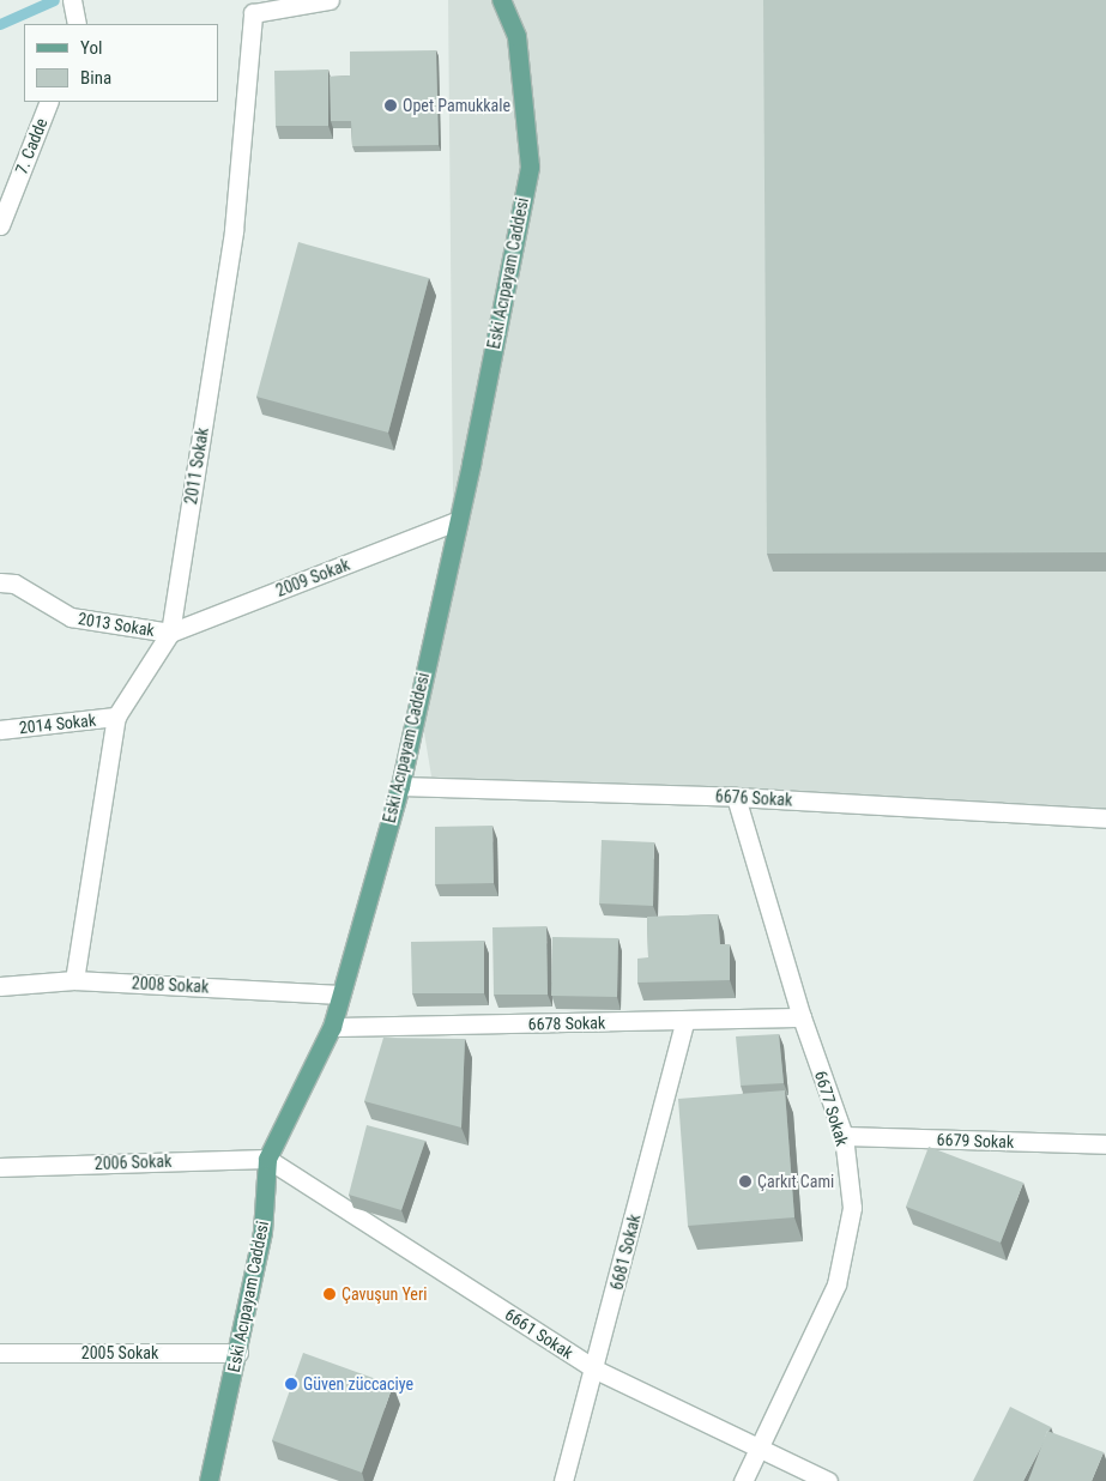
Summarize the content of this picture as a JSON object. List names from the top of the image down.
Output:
{
  "streets": {
    "main road": ["Eski Acıpayam Caddesi"],
    "street": [
      "7. Cadde",
      "2011 Sokak",
      "2009 Sokak",
      "2013 Sokak",
      "2014 Sokak",
      "6676 Sokak",
      "2008 Sokak",
      "6678 Sokak",
      "6677 Sokak",
      "6679 Sokak",
      "2006 Sokak",
      "6681 Sokak",
      "6661 Sokak",
      "2005 Sokak"
    ]
  },
  "crossings": [
    ["Eski Acıpayam Caddesi", "2009 Sokak"],
    ["Eski Acıpayam Caddesi", "6676 Sokak"],
    ["Eski Acıpayam Caddesi", "2008 Sokak"],
    ["Eski Acıpayam Caddesi", "6678 Sokak"],
    ["Eski Acıpayam Caddesi", "2006 Sokak"],
    ["Eski Acıpayam Caddesi", "6661 Sokak"],
    ["Eski Acıpayam Caddesi", "2005 Sokak"],
    ["2011 Sokak", "2009 Sokak"],
    ["2011 Sokak", "2013 Sokak"],
    ["2011 Sokak", "2014 Sokak"],
    ["2011 Sokak", "2008 Sokak"],
    ["2009 Sokak", "2013 Sokak"],
    ["6676 Sokak", "6677 Sokak"],
    ["6678 Sokak", "6677 Sokak"],
    ["6678 Sokak", "6681 Sokak"],
    ["6677 Sokak", "6679 Sokak"],
    ["6677 Sokak", "6661 Sokak"],
    ["2006 Sokak", "6661 Sokak"],
    ["6681 Sokak", "6661 Sokak"]
  ],
  "places": [
    "Opet Pamukkale",
    "Çarkıt Cami",
    "Çavuşun Yeri",
    "Güven züccaciye"
  ],
  "legend": ["Yol", "Bina"]
}
